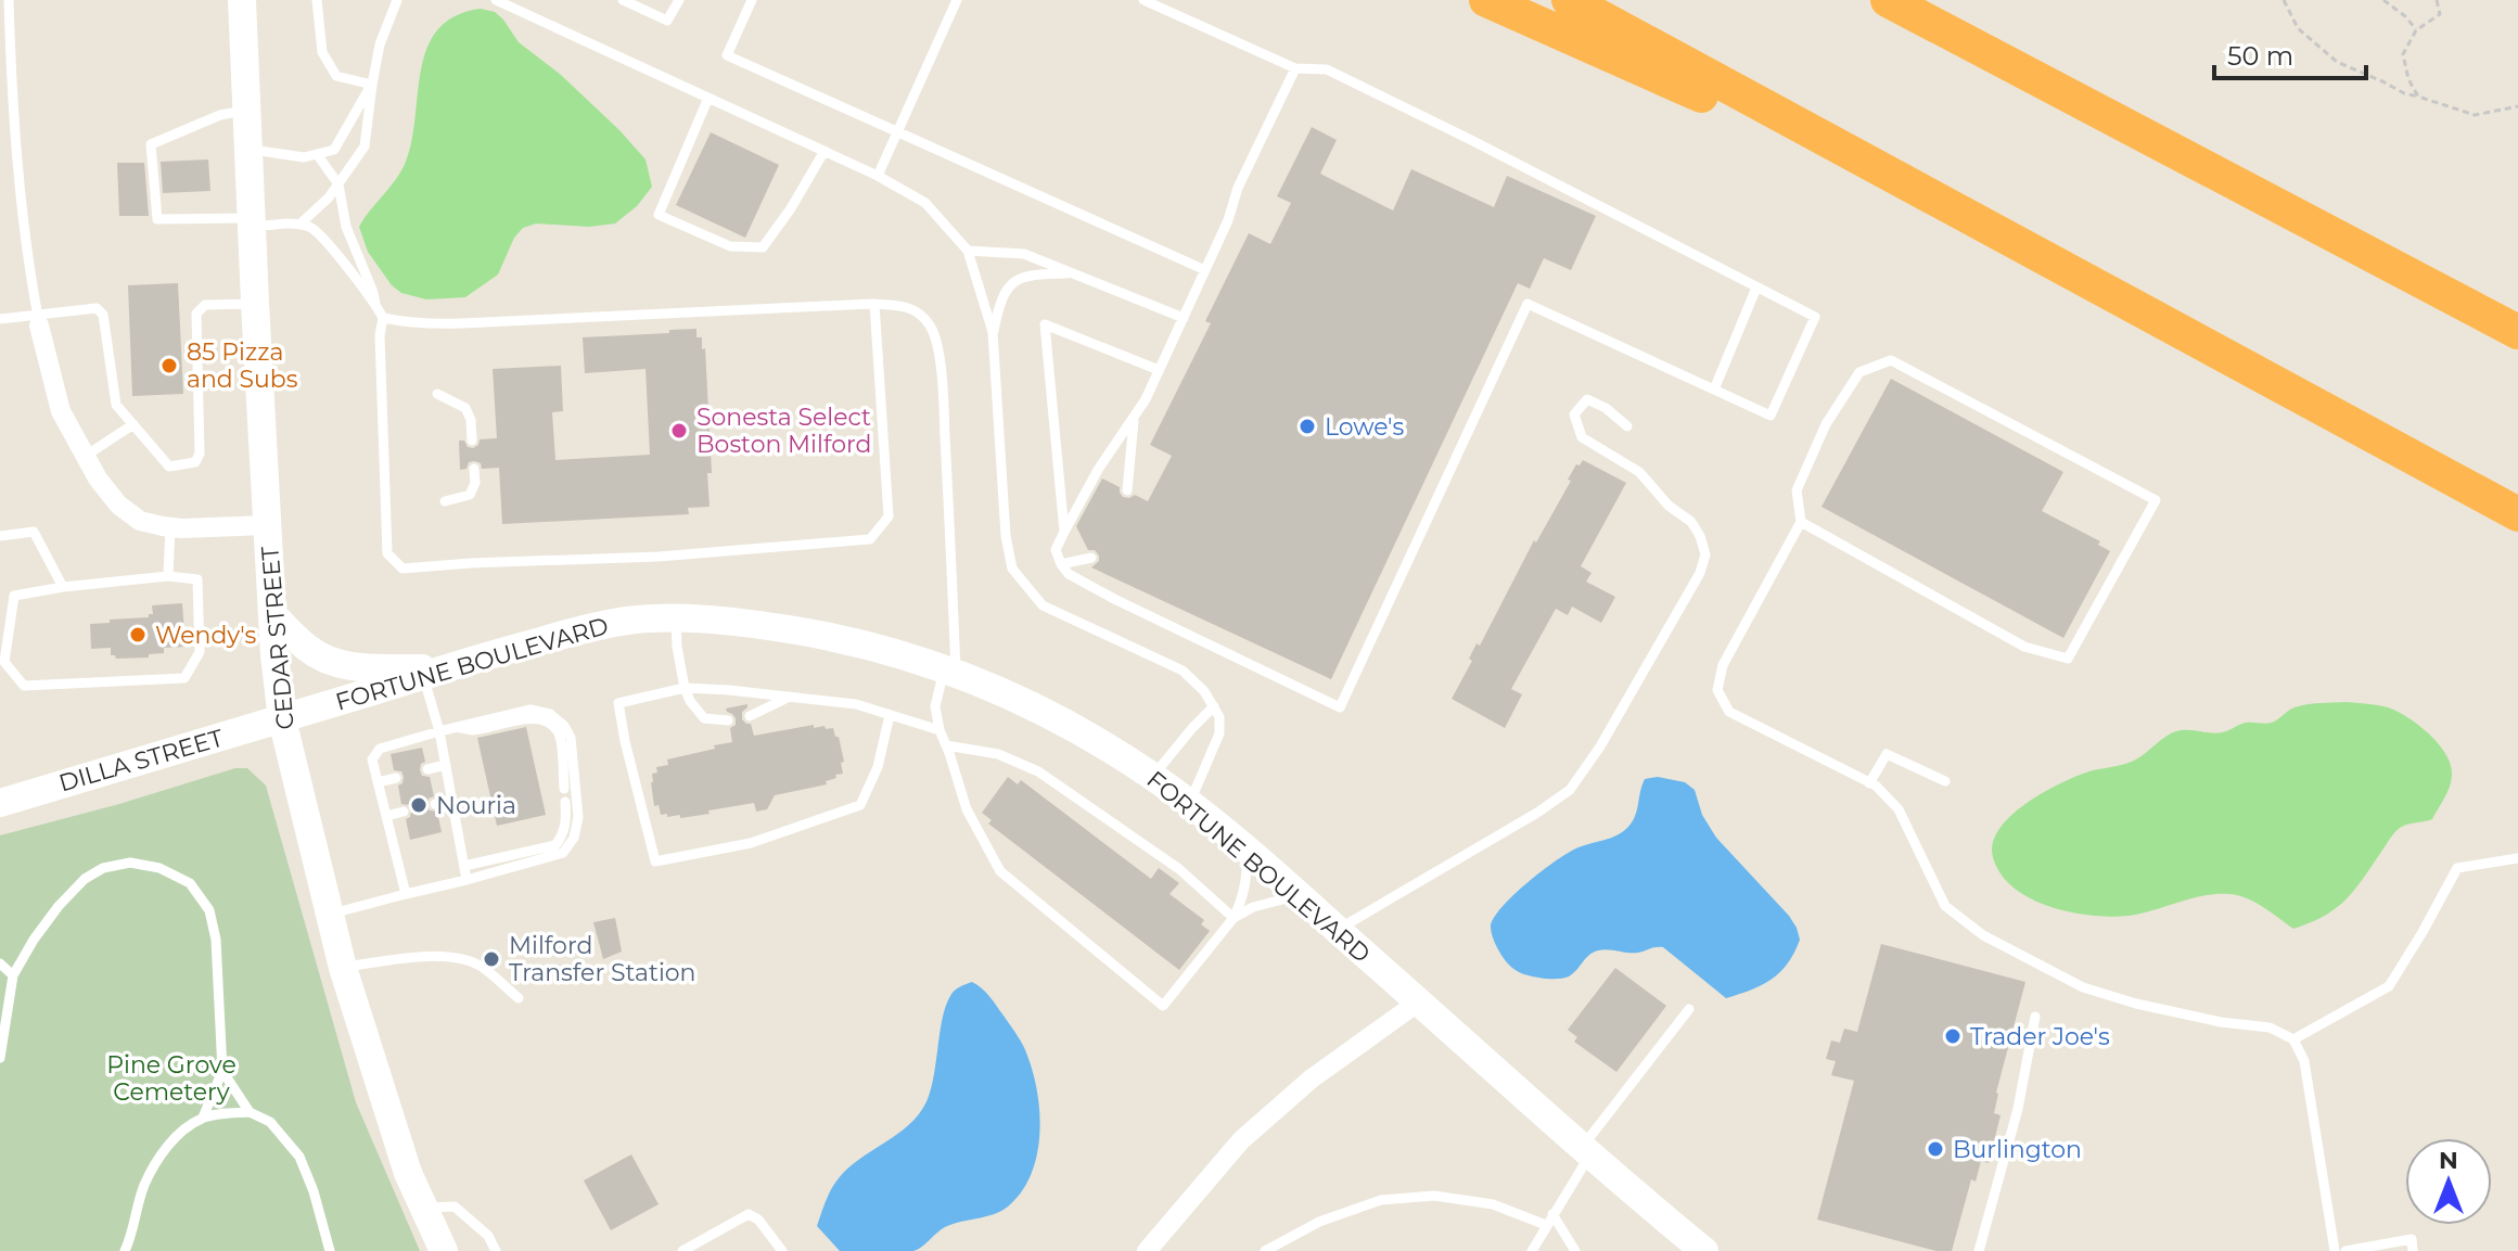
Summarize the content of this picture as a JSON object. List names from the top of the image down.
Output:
{
  "streets": {
    "main road": ["CEDAR STREET", "FORTUNE BOULEVARD", "DILLA STREET"]
  },
  "crossings": [
    ["CEDAR STREET", "FORTUNE BOULEVARD"],
    ["CEDAR STREET", "DILLA STREET"],
    ["FORTUNE BOULEVARD", "DILLA STREET"]
  ],
  "parks": ["Pine Grove Cemetery"],
  "places": [
    "85 Pizza and Subs",
    "Lowe's",
    "Sonesta Select Boston Milford",
    "Wendy's",
    "Nouria",
    "Milford Transfer Station",
    "Trader Joe's",
    "Burlington"
  ],
  "scale_bar": "50 m",
  "north": "top"
}
